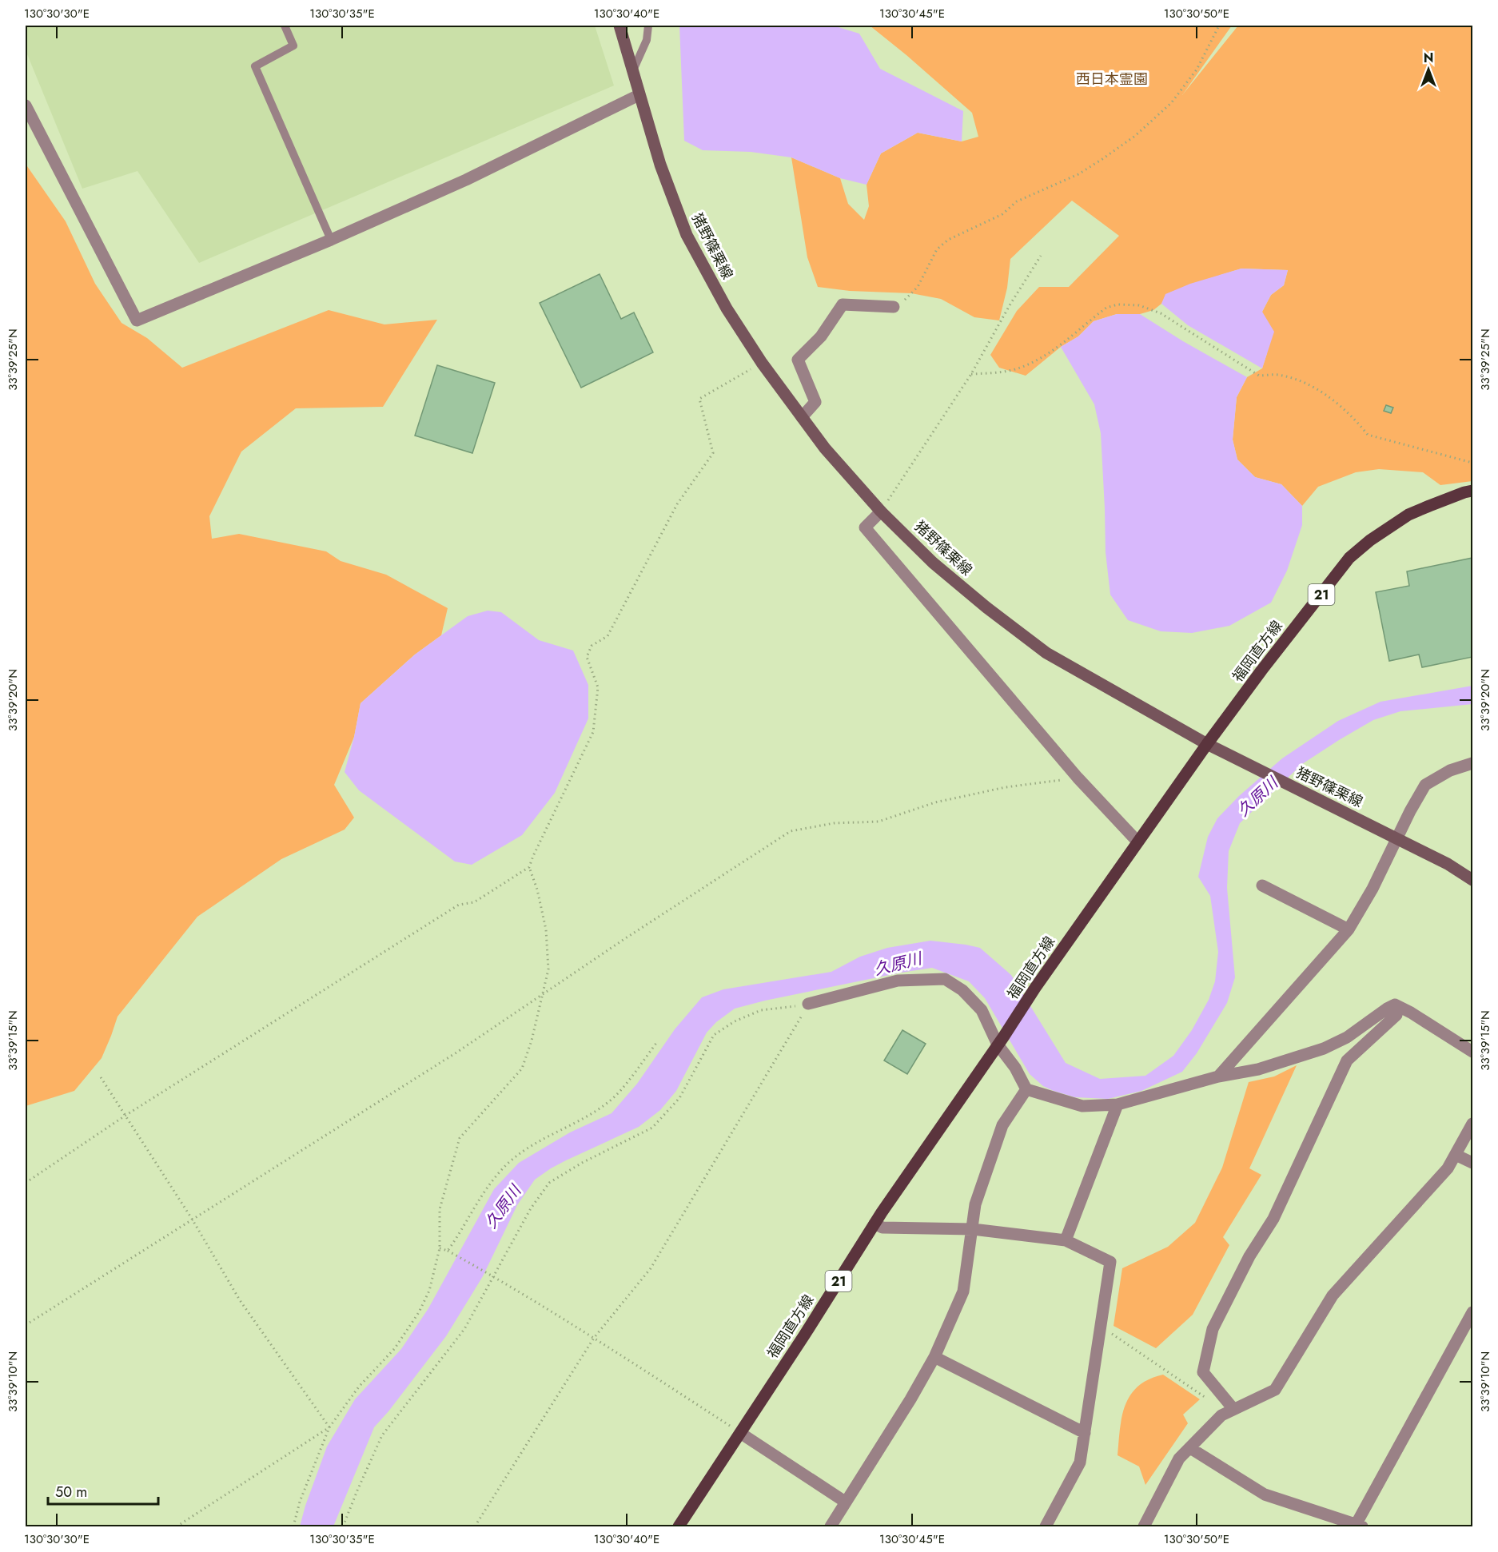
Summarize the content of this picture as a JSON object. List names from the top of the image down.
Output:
{
  "streets": {
    "main road": ["猪野篠栗線", "21", "福岡直方線"]
  },
  "crossings": [
    ["猪野篠栗線", "福岡直方線"]
  ],
  "water": ["久原川"],
  "parks": ["西日本霊園"],
  "scale_bar": "50 m",
  "north": "top",
  "coordinates": [
    "130°30'30\"E",
    "130°30'35\"E",
    "130°30'40\"E",
    "130°30'45\"E",
    "130°30'50\"E",
    "33°39'25\"N",
    "33°39'20\"N",
    "33°39'15\"N",
    "33°39'10\"N"
  ]
}
